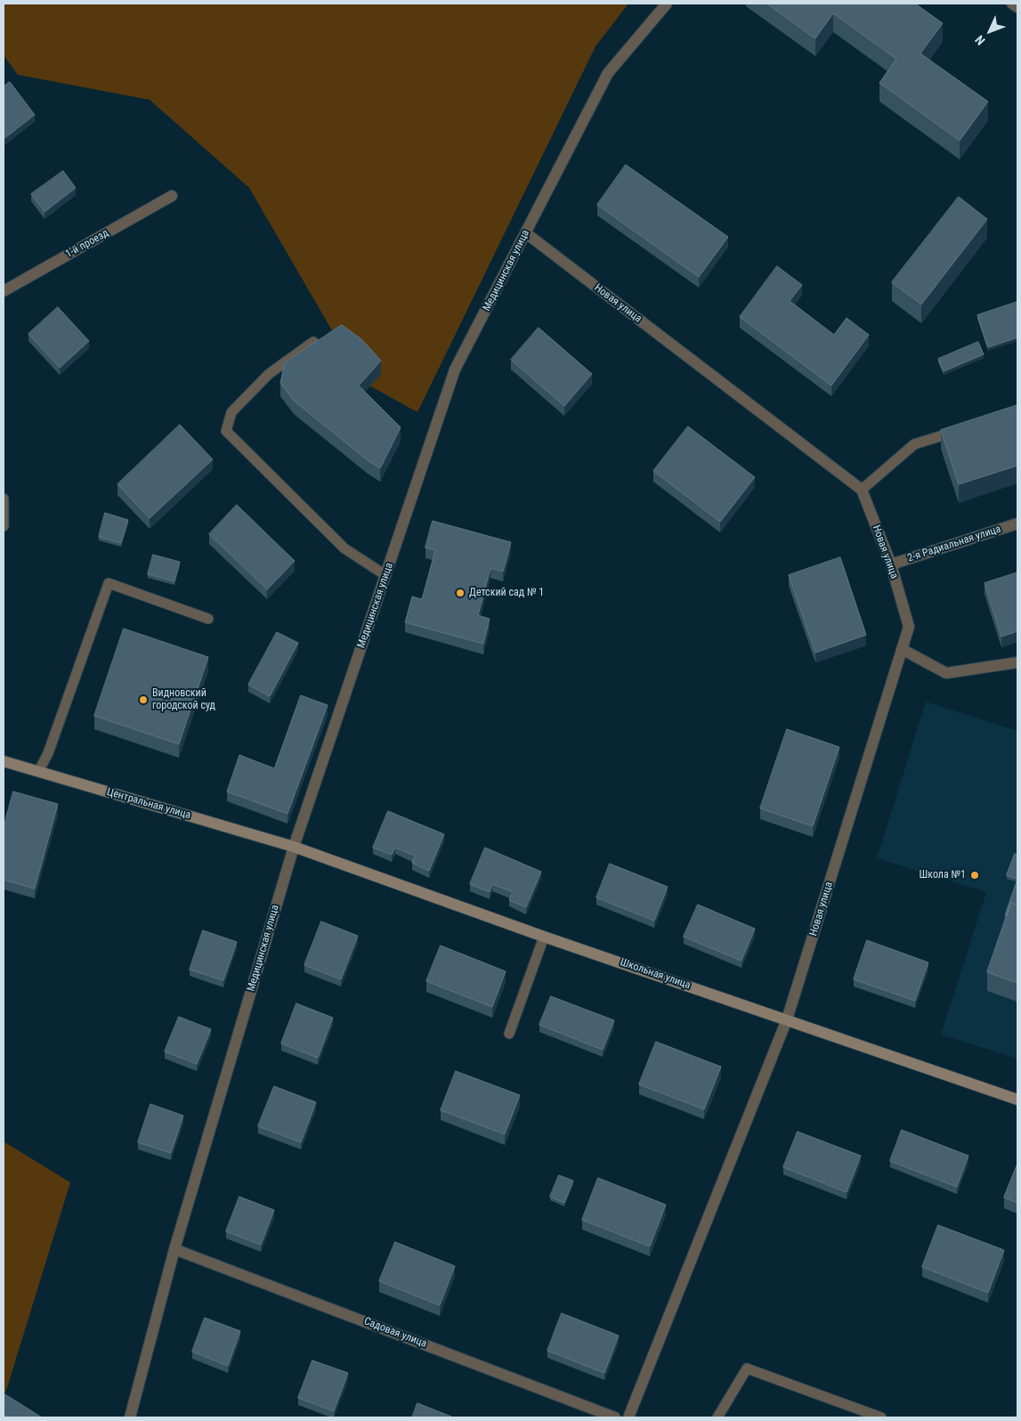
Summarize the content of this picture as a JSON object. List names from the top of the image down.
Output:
{
  "streets": {
    "street": [
      "1-й проезд",
      "Медицинская улица",
      "Новая улица",
      "2-я Радиальная улица",
      "Центральная улица",
      "Школьная улица",
      "Садовая улица"
    ]
  },
  "crossings": [
    ["Медицинская улица", "Новая улица"],
    ["Медицинская улица", "Центральная улица"],
    ["Медицинская улица", "Школьная улица"],
    ["Медицинская улица", "Садовая улица"],
    ["Новая улица", "2-я Радиальная улица"],
    ["Новая улица", "Школьная улица"],
    ["Центральная улица", "Школьная улица"]
  ],
  "places": ["Детский сад № 1", "Видновский городской суд", "Школа №1"],
  "north": "bottom left"
}
